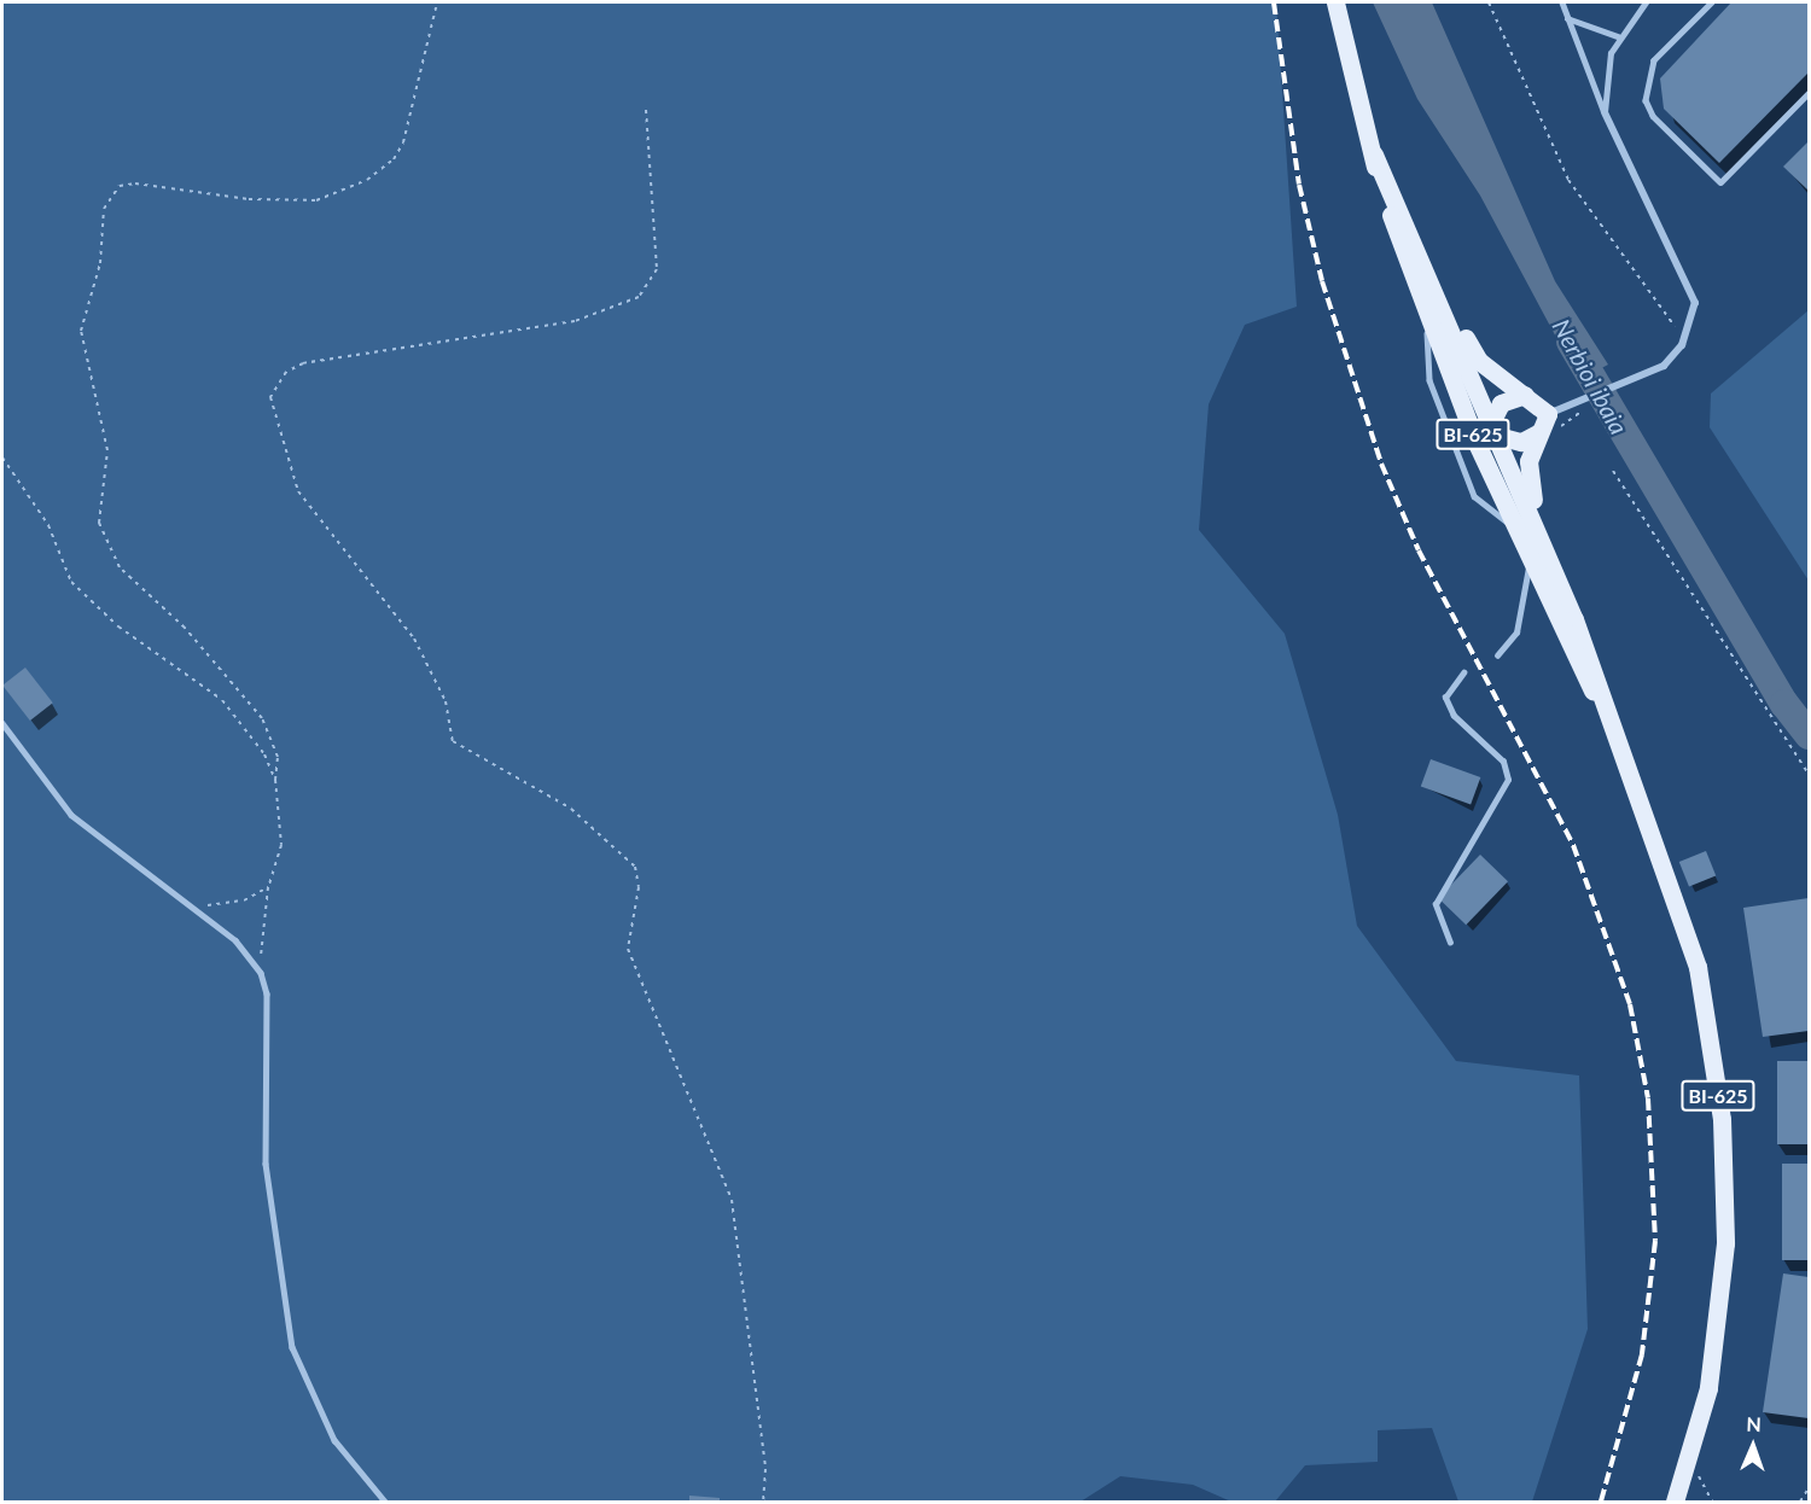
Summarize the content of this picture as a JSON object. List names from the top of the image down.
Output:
{
  "streets": {
    "main road": ["BI-625"]
  },
  "water": ["Nerbioi ibaia"],
  "north": "top"
}
